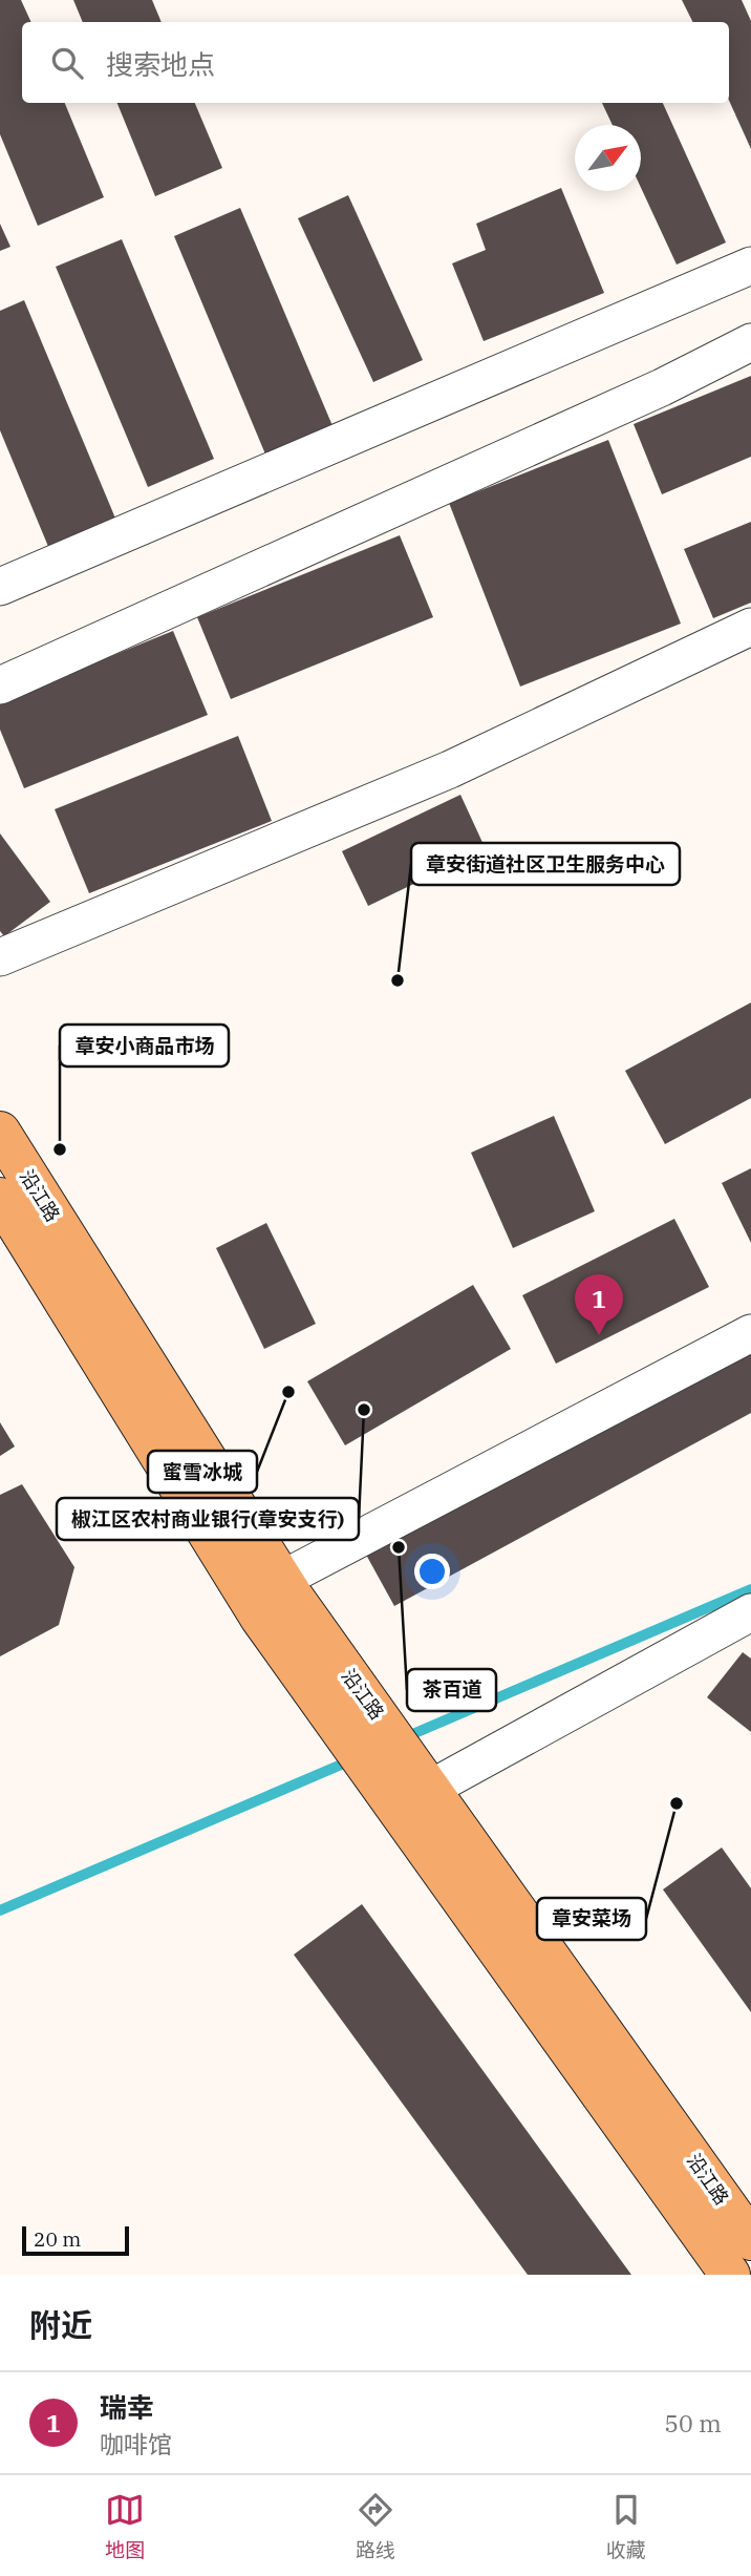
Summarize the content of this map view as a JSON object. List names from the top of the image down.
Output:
{
  "streets": {
    "main road": ["沿江路"]
  },
  "places": [
    "章安街道社区卫生服务中心",
    "章安小商品市场",
    "蜜雪冰城",
    "椒江区农村商业银行(章安支行)",
    "茶百道",
    "章安菜场"
  ],
  "scale_bar": "20 m",
  "north": "top right",
  "page": {
    "search": "搜索地点",
    "pins": "1",
    "scale": "20 m",
    "heading": "附近",
    "list": [
      {
        "mark": "1",
        "name": "瑞幸",
        "note": "咖啡馆",
        "value": "50 m"
      }
    ],
    "nav": ["地图", "路线", "收藏"]
  }
}
